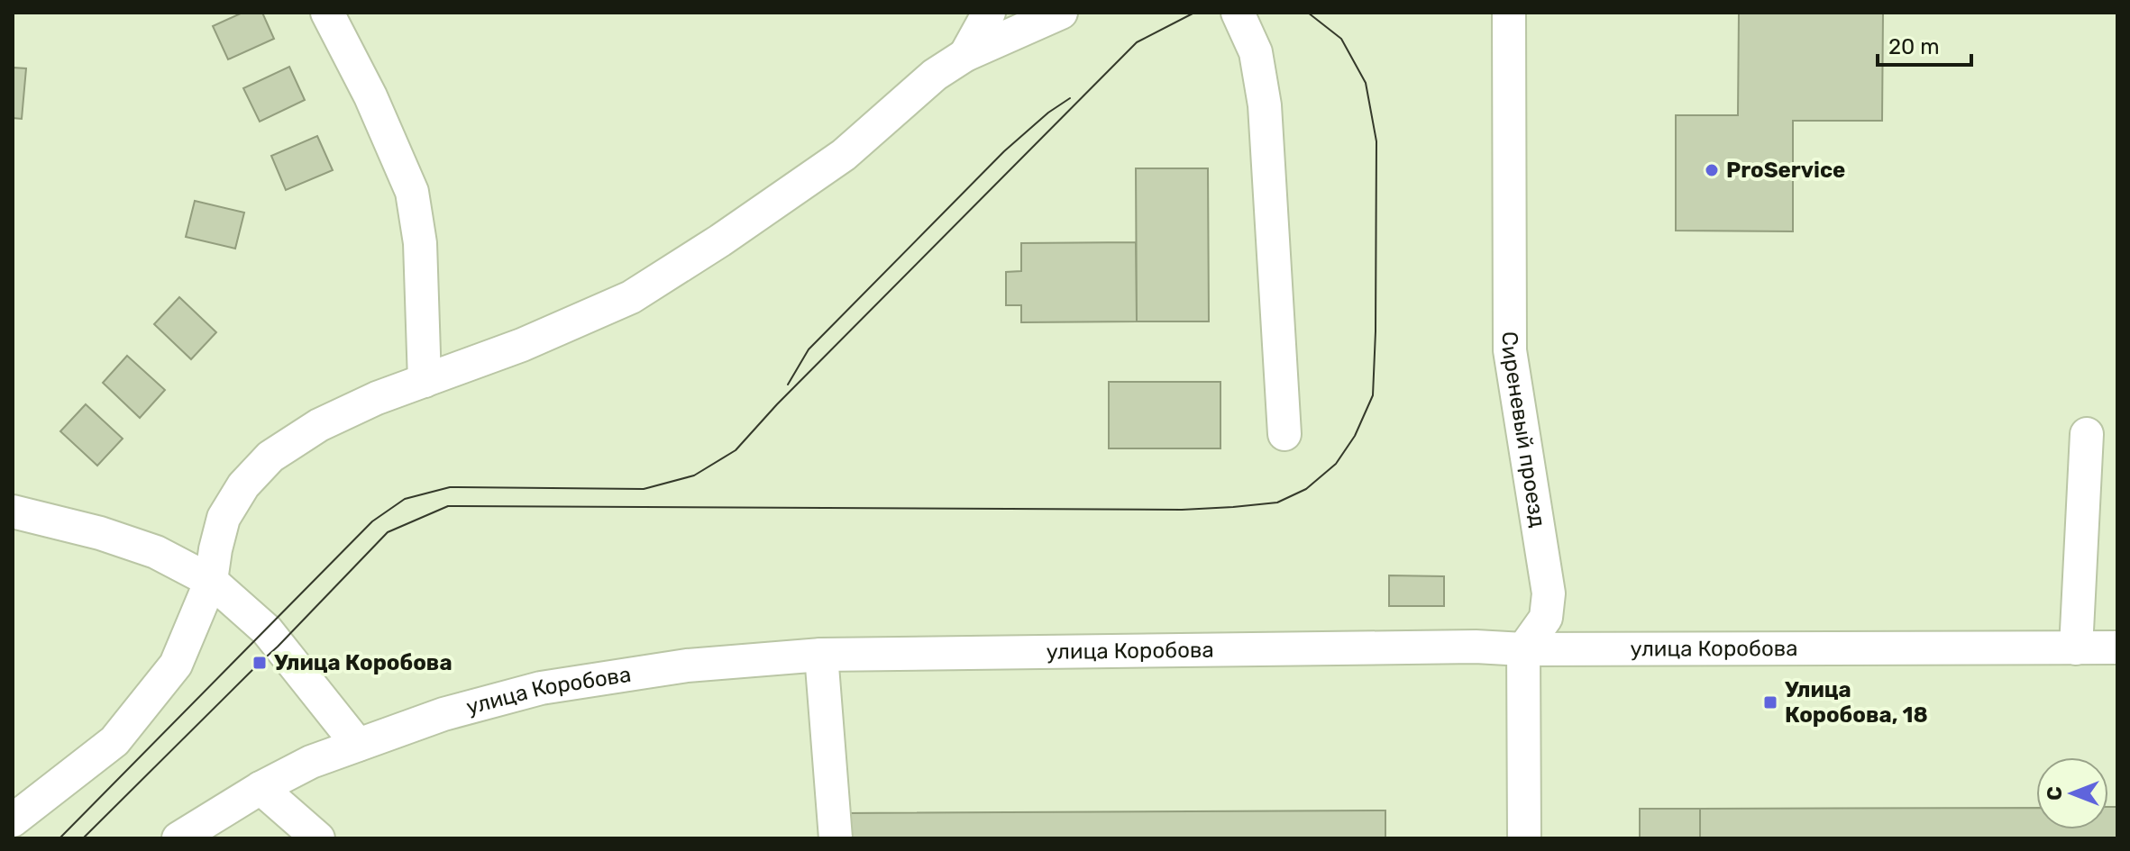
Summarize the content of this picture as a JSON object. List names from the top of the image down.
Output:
{
  "streets": {
    "street": ["Сиреневый проезд", "улица Коробова"]
  },
  "crossings": [
    ["Сиреневый проезд", "улица Коробова"]
  ],
  "places": {
    "other": ["ProService"],
    "transit": ["Улица Коробова", "Улица Коробова, 18"]
  },
  "scale_bar": "20 m",
  "north": "left"
}
